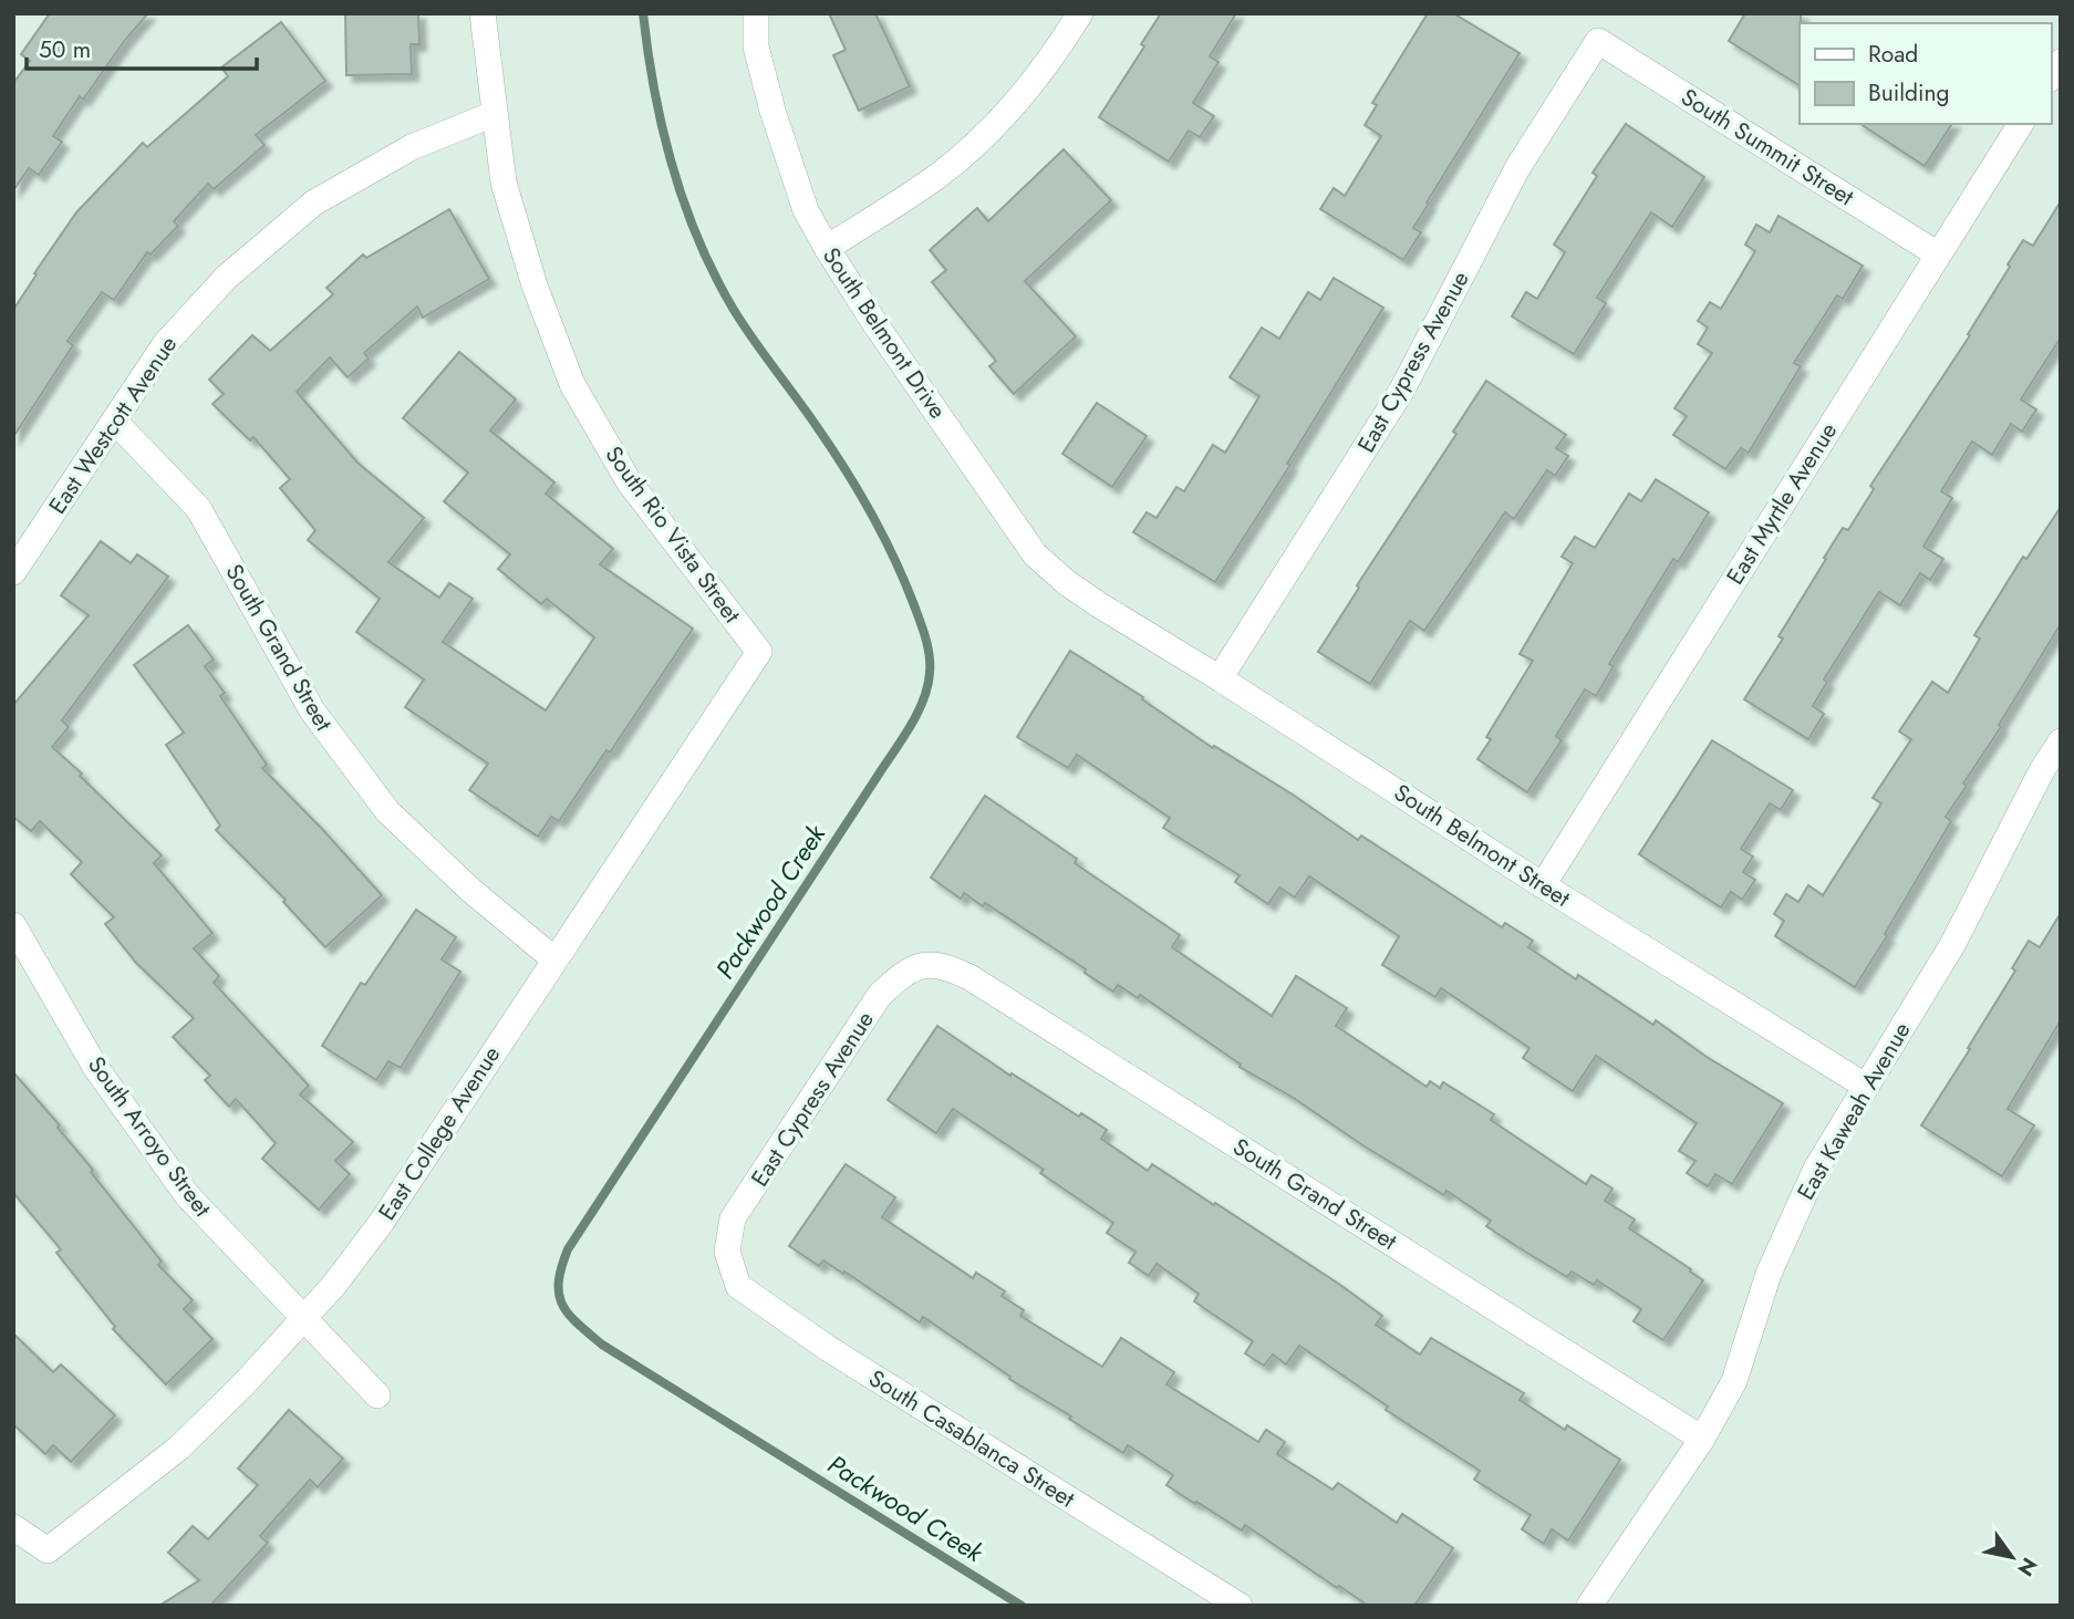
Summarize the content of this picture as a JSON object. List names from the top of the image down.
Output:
{
  "streets": {
    "street": [
      "South Summit Street",
      "South Belmont Drive",
      "East Cypress Avenue",
      "East Westcott Avenue",
      "East Myrtle Avenue",
      "South Rio Vista Street",
      "South Grand Street",
      "South Belmont Street",
      "East Kaweah Avenue",
      "East College Avenue",
      "South Arroyo Street",
      "South Casablanca Street"
    ]
  },
  "crossings": [
    ["South Summit Street", "East Cypress Avenue"],
    ["South Summit Street", "East Myrtle Avenue"],
    ["South Belmont Drive", "South Belmont Street"],
    ["East Cypress Avenue", "South Grand Street"],
    ["East Cypress Avenue", "South Belmont Street"],
    ["East Cypress Avenue", "South Casablanca Street"],
    ["East Westcott Avenue", "South Rio Vista Street"],
    ["East Westcott Avenue", "South Grand Street"],
    ["East Myrtle Avenue", "South Belmont Street"],
    ["South Rio Vista Street", "East College Avenue"],
    ["South Grand Street", "East Kaweah Avenue"],
    ["South Grand Street", "East College Avenue"],
    ["South Belmont Street", "East Kaweah Avenue"],
    ["East College Avenue", "South Arroyo Street"]
  ],
  "water": ["Packwood Creek"],
  "legend": ["Road", "Building"],
  "scale_bar": "50 m",
  "north": "bottom right"
}
